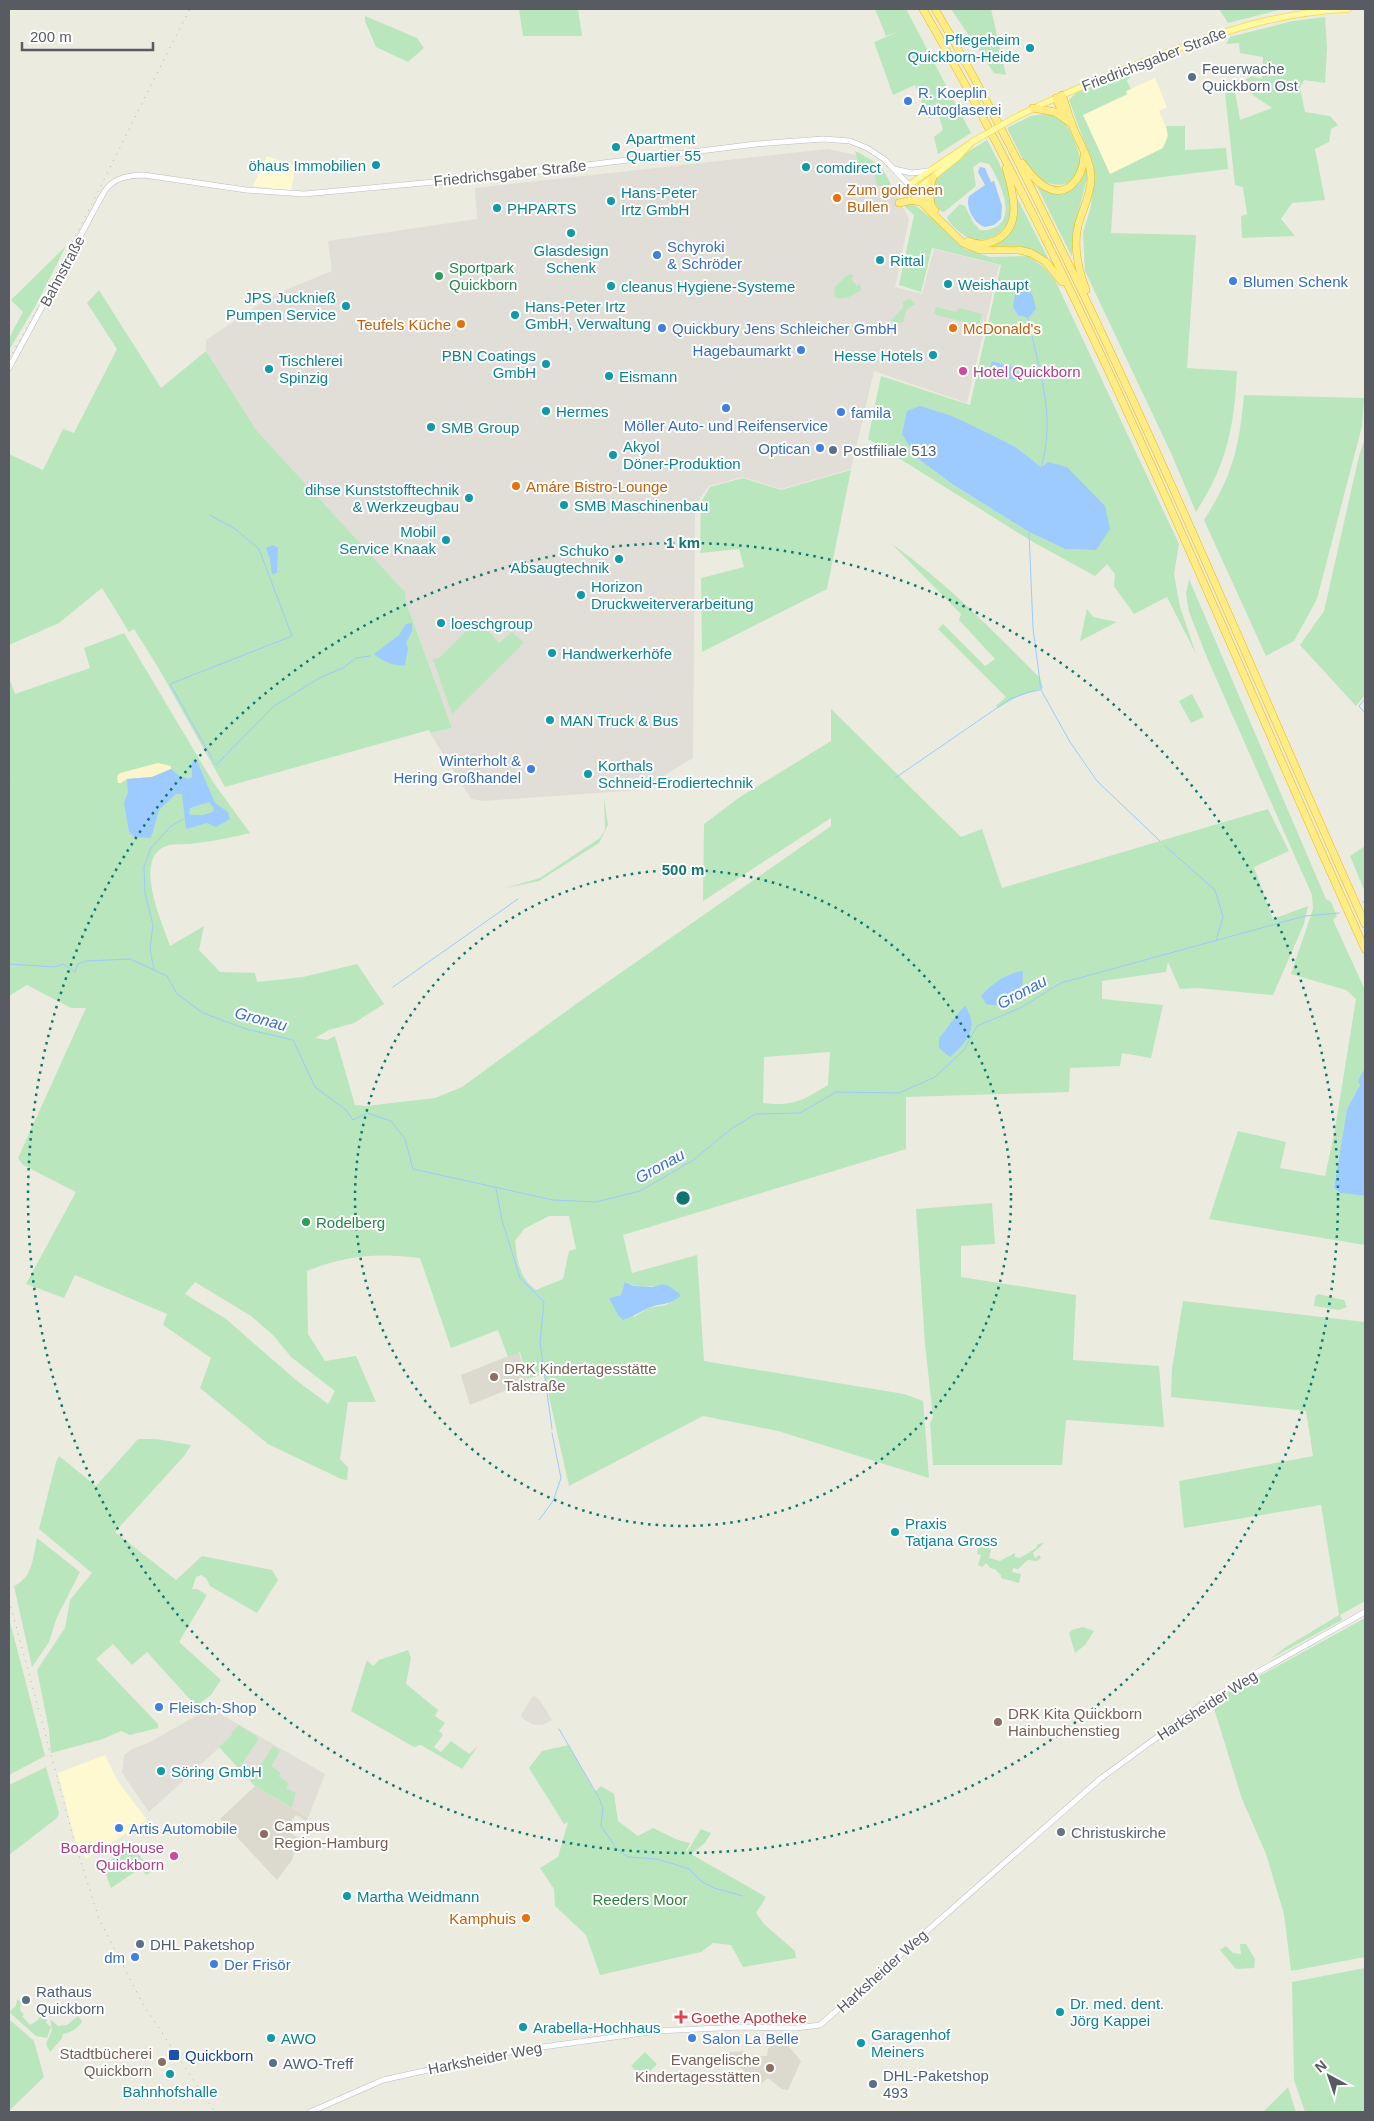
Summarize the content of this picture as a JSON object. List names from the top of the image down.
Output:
{
  "streets": {
    "main road": ["Friedrichsgaber Straße", "Bahnstraße", "Harksheider Weg"]
  },
  "crossings": [
    ["Friedrichsgaber Straße", "Bahnstraße"]
  ],
  "water": ["Gronau"],
  "parks": ["Reeders Moor"],
  "places": {
    "other": [
      "Pflegeheim Quickborn-Heide",
      "Feuerwache Quickborn Ost",
      "R. Koeplin Autoglaserei",
      "Apartment Quartier 55",
      "öhaus Immobilien",
      "comdirect",
      "Zum goldenen Bullen",
      "Hans-Peter Irtz GmbH",
      "PHPARTS",
      "Glasdesign Schenk",
      "Schyroki & Schröder",
      "Rittal",
      "Sportpark Quickborn",
      "Blumen Schenk",
      "Weishaupt",
      "cleanus Hygiene-Systeme",
      "JPS Jucknieß Pumpen Service",
      "Hans-Peter Irtz GmbH, Verwaltung",
      "Teufels Küche",
      "Quickbury Jens Schleicher GmbH",
      "McDonald's",
      "Hagebaumarkt",
      "Hesse Hotels",
      "PBN Coatings GmbH",
      "Tischlerei Spinzig",
      "Hotel Quickborn",
      "Eismann",
      "Möller Auto- und Reifenservice",
      "Hermes",
      "famila",
      "SMB Group",
      "Optican",
      "Postfiliale 513",
      "Akyol Döner-Produktion",
      "Amáre Bistro-Lounge",
      "dihse Kunststofftechnik & Werkzeugbau",
      "SMB Maschinenbau",
      "Mobil Service Knaak",
      "Schuko Absaugtechnik",
      "Horizon Druckweiterverarbeitung",
      "loeschgroup",
      "Handwerkerhöfe",
      "MAN Truck & Bus",
      "Winterholt & Hering Großhandel",
      "Korthals Schneid-Erodiertechnik",
      "Rodelberg",
      "DRK Kindertagesstätte Talstraße",
      "Praxis Tatjana Gross",
      "Fleisch-Shop",
      "DRK Kita Quickborn Hainbuchenstieg",
      "Söring GmbH",
      "Artis Automobile",
      "Christuskirche",
      "Campus Region-Hamburg",
      "BoardingHouse Quickborn",
      "Martha Weidmann",
      "Kamphuis",
      "DHL Paketshop",
      "dm",
      "Der Frisör",
      "Rathaus Quickborn",
      "Dr. med. dent. Jörg Kappei",
      "Arabella-Hochhaus",
      "AWO",
      "Salon La Belle",
      "Garagenhof Meiners",
      "Stadtbücherei Quickborn",
      "AWO-Treff",
      "Evangelische Kindertagesstätten",
      "Bahnhofshalle",
      "DHL-Paketshop 493"
    ],
    "health": ["Goethe Apotheke"],
    "transit": ["Quickborn"]
  },
  "scale_bar": "200 m",
  "north": "top left",
  "rings": ["1 km", "500 m"]
}
